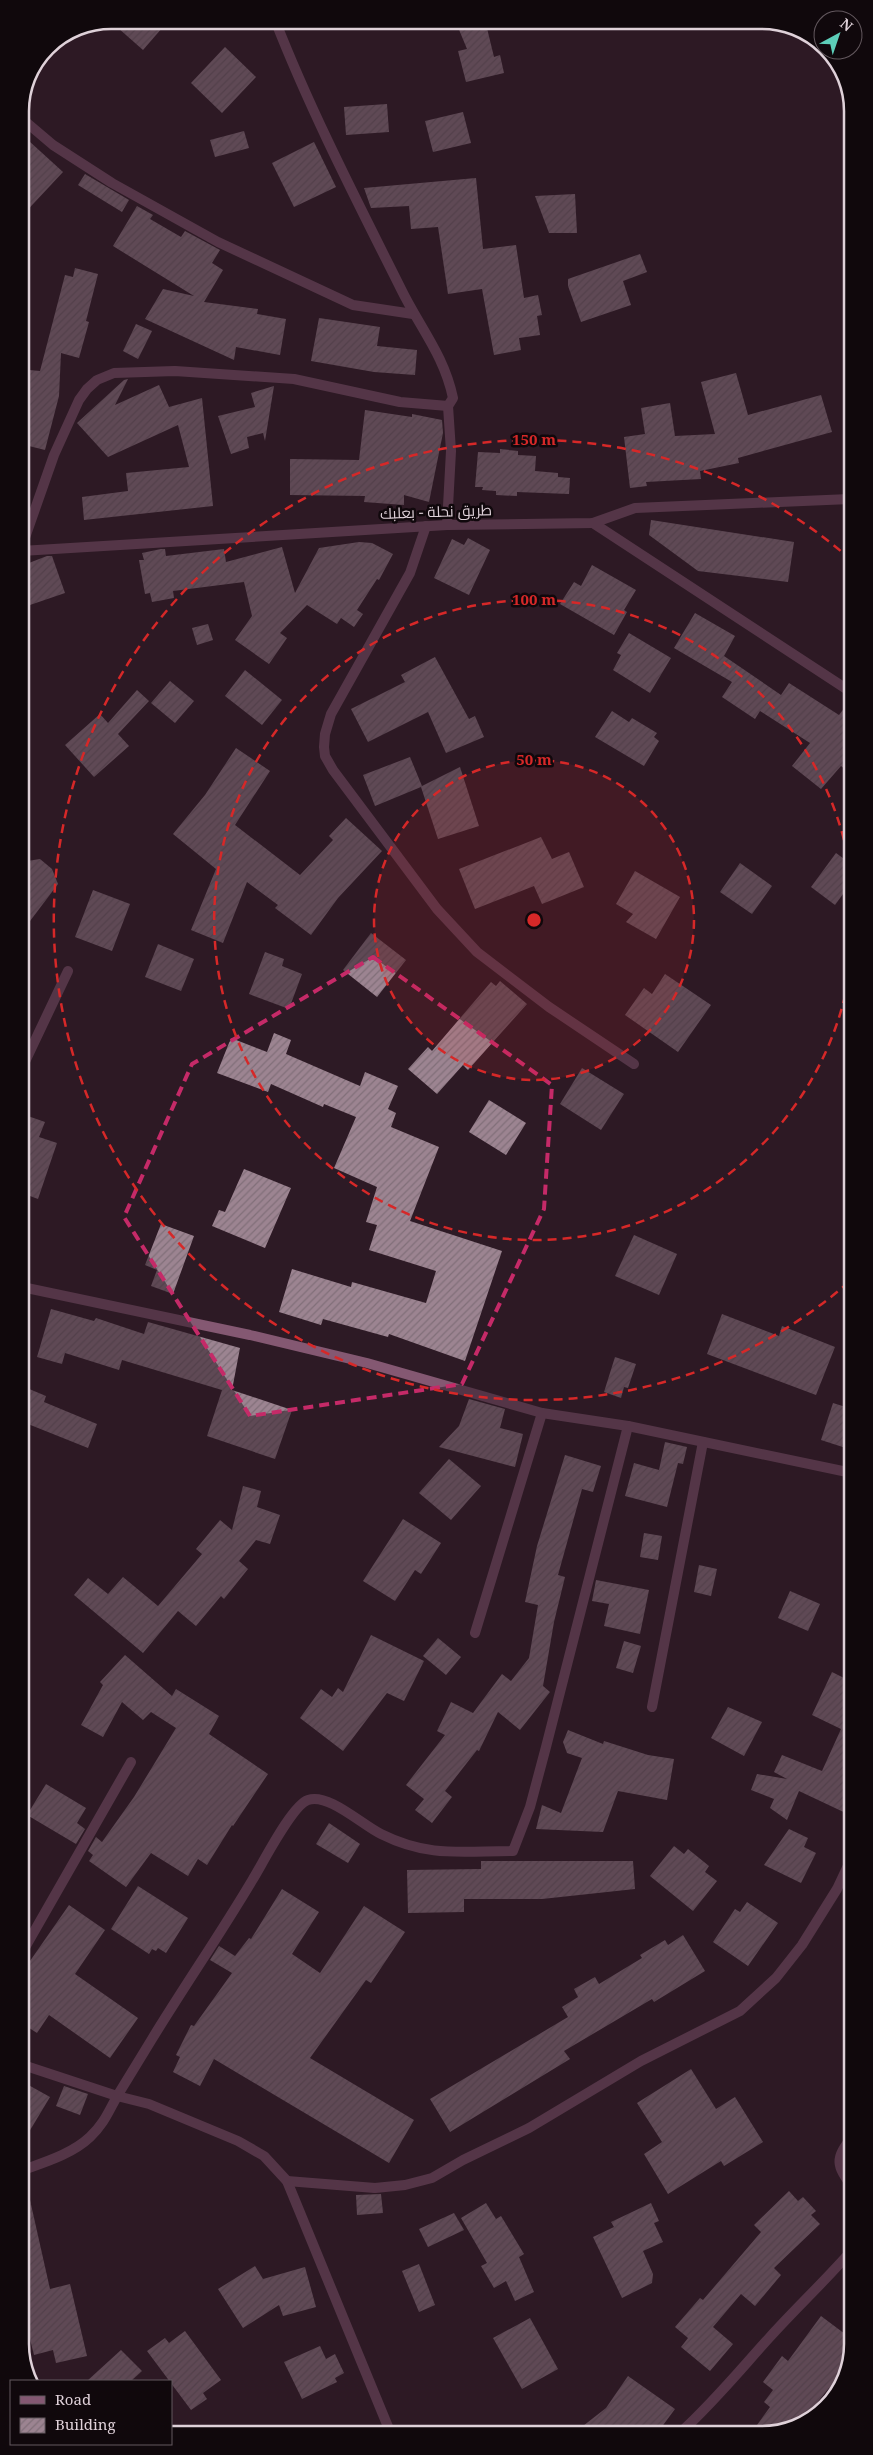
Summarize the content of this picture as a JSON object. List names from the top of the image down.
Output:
{
  "streets": {
    "street": ["طريق نحلة - بعلبك"]
  },
  "legend": ["Road", "Building"],
  "north": "top right",
  "rings": ["150 m", "100 m", "50 m"]
}
